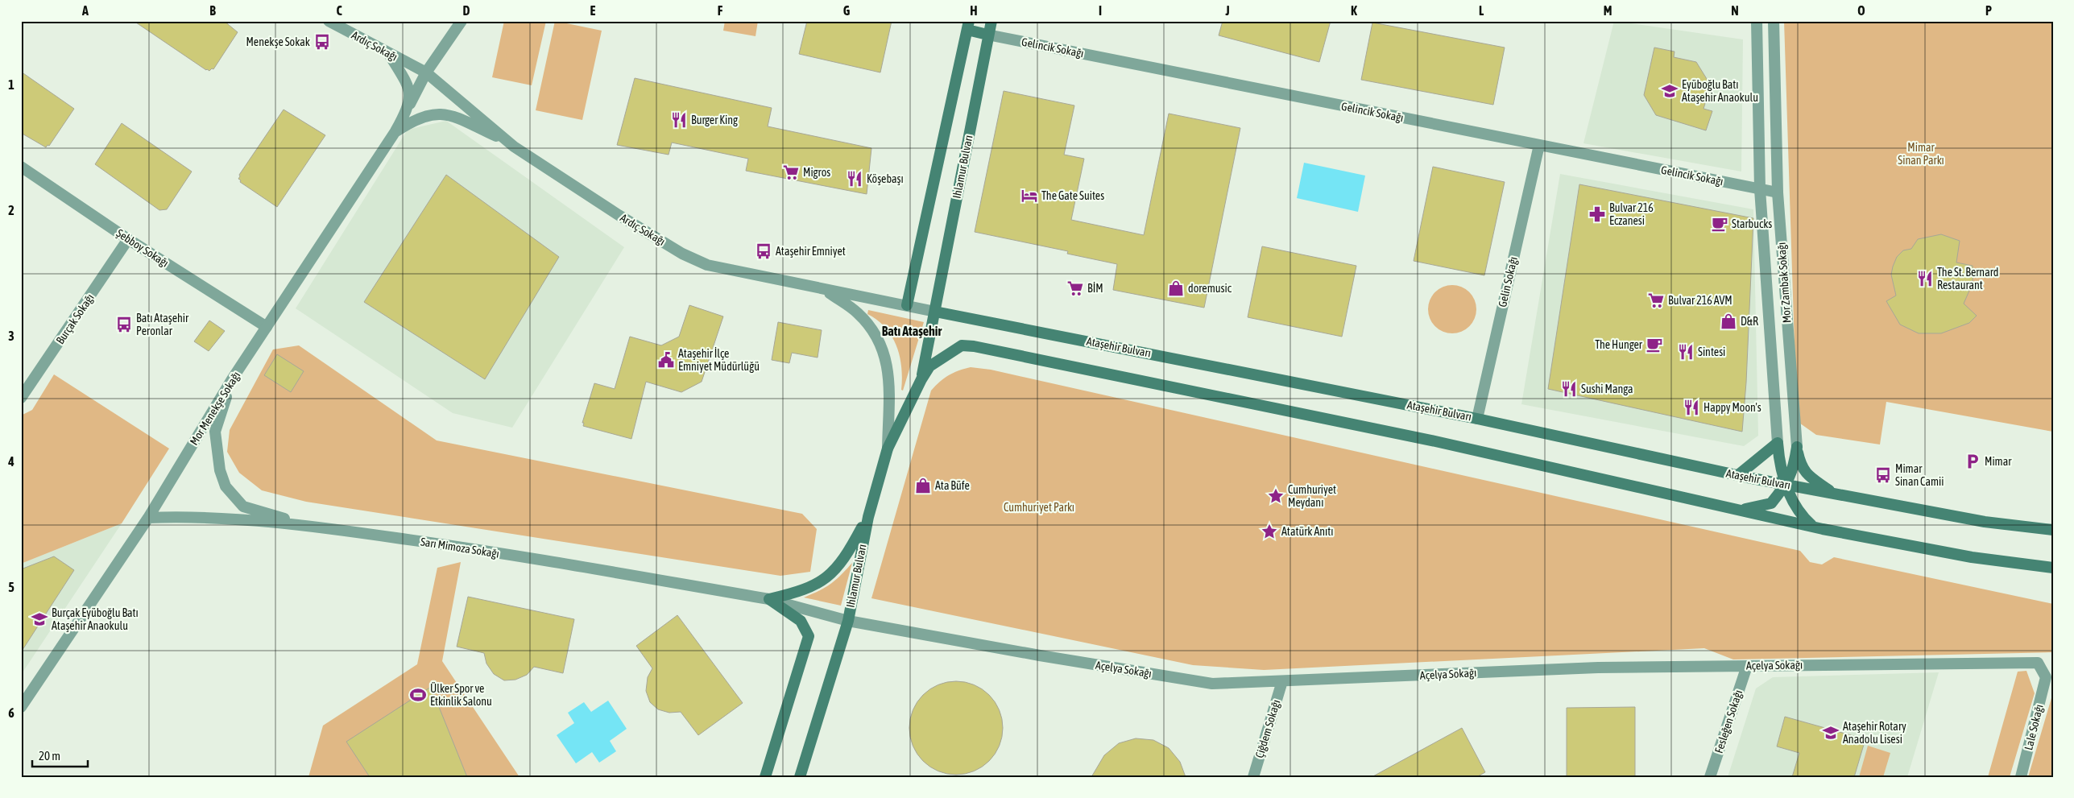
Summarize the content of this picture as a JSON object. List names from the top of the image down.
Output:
{
  "streets": {
    "main road": ["Gelincik Sokağı", "Ihlamur Bulvarı", "Ataşehir Bulvarı"],
    "street": [
      "Ardıç Sokağı",
      "Şebboy Sokağı",
      "Gelin Sokağı",
      "Mor Zambak Sokağı",
      "Burçak Sokağı",
      "Mor Menekşe Sokağı",
      "Sarı Mimoza Sokağı",
      "Açelya Sokağı",
      "Fesleğen Sokağı",
      "Lale Sokağı",
      "Çiğdem Sokağı"
    ]
  },
  "crossings": [
    ["Ardıç Sokağı", "Ihlamur Bulvarı"],
    ["Ardıç Sokağı", "Ataşehir Bulvarı"],
    ["Ardıç Sokağı", "Mor Menekşe Sokağı"],
    ["Gelincik Sokağı", "Ihlamur Bulvarı"],
    ["Gelincik Sokağı", "Gelin Sokağı"],
    ["Gelincik Sokağı", "Mor Zambak Sokağı"],
    ["Ihlamur Bulvarı", "Ataşehir Bulvarı"],
    ["Ihlamur Bulvarı", "Sarı Mimoza Sokağı"],
    ["Ihlamur Bulvarı", "Açelya Sokağı"],
    ["Şebboy Sokağı", "Burçak Sokağı"],
    ["Şebboy Sokağı", "Mor Menekşe Sokağı"],
    ["Gelin Sokağı", "Ataşehir Bulvarı"],
    ["Mor Menekşe Sokağı", "Sarı Mimoza Sokağı"],
    ["Sarı Mimoza Sokağı", "Açelya Sokağı"],
    ["Açelya Sokağı", "Fesleğen Sokağı"],
    ["Açelya Sokağı", "Lale Sokağı"],
    ["Açelya Sokağı", "Çiğdem Sokağı"]
  ],
  "districts": ["Batı Ataşehir"],
  "parks": ["Mimar Sinan Parkı", "Cumhuriyet Parkı"],
  "places": {
    "bus stop": [
      "Menekşe Sokak",
      "Ataşehir Emniyet",
      "Batı Ataşehir Peronlar",
      "Mimar Sinan Camii"
    ],
    "school or university": ["Eyüboğlu Batı Ataşehir Anaokulu", "Burçak Eyüboğlu Batı Ataşehir Anaokulu", "Ataşehir Rotary Anadolu Lisesi"],
    "restaurant": [
      "Burger King",
      "Köşebaşı",
      "The St. Bernard Restaurant",
      "Sintesi",
      "Sushi Manga",
      "Happy Moon's"
    ],
    "supermarket": ["Migros", "BİM", "Bulvar 216 AVM"],
    "hotel": ["The Gate Suites"],
    "pharmacy": ["Bulvar 216 Eczanesi"],
    "cafe": ["Starbucks", "The Hunger"],
    "shop": ["doremusic", "D&R", "Ata Büfe"],
    "public building": ["Ataşehir İlçe Emniyet Müdürlüğü"],
    "parking": ["Mimar"],
    "place": ["Cumhuriyet Meydanı", "Atatürk Anıtı"],
    "sports": ["Ülker Spor ve Etkinlik Salonu"]
  },
  "scale_bar": "20 m",
  "grid": {
    "columns": [
      "A",
      "B",
      "C",
      "D",
      "E",
      "F",
      "G",
      "H",
      "I",
      "J",
      "K",
      "L",
      "M",
      "N",
      "O",
      "P"
    ],
    "rows": [
      "1",
      "2",
      "3",
      "4",
      "5",
      "6"
    ]
  }
}
